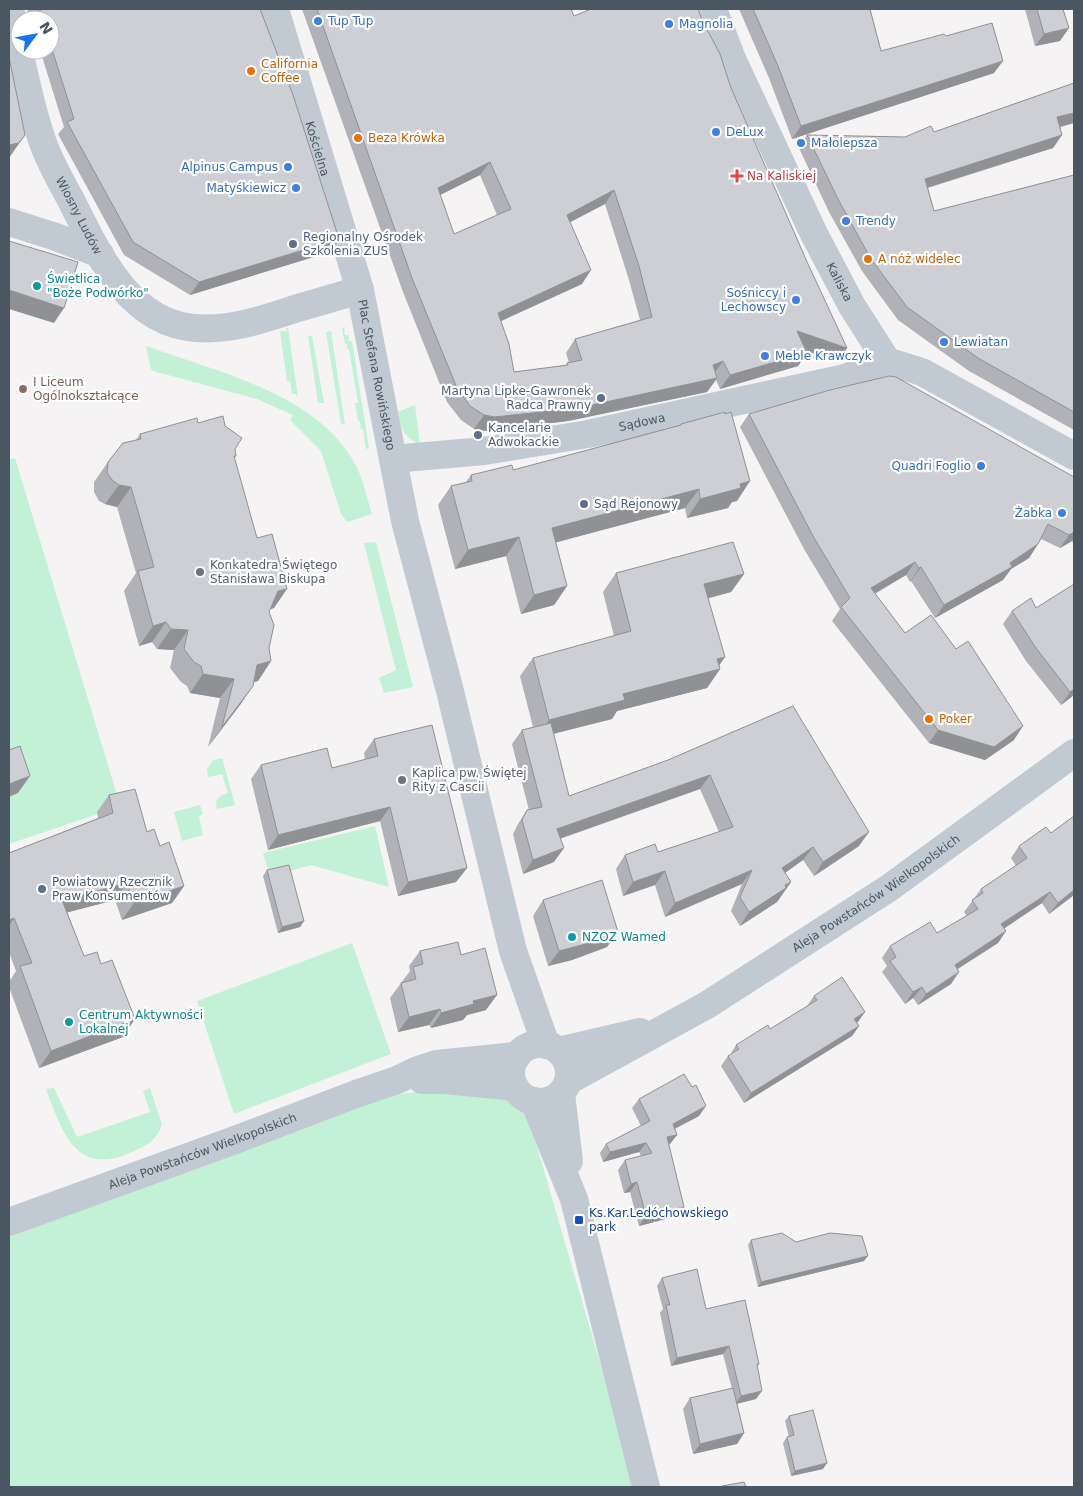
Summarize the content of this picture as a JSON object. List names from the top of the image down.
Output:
{
  "streets": {
    "street": [
      "Kościelna",
      "Wiosny Ludów",
      "Kaliska",
      "Plac Stefana Rowińskiego",
      "Sądowa",
      "Aleja Powstańców Wielkopolskich"
    ]
  },
  "crossings": [
    ["Kościelna", "Wiosny Ludów"],
    ["Kościelna", "Plac Stefana Rowińskiego"],
    ["Wiosny Ludów", "Plac Stefana Rowińskiego"],
    ["Kaliska", "Sądowa"],
    ["Plac Stefana Rowińskiego", "Sądowa"],
    ["Plac Stefana Rowińskiego", "Aleja Powstańców Wielkopolskich"]
  ],
  "places": {
    "other": [
      "Tup Tup",
      "Magnolia",
      "California Coffee",
      "DeLux",
      "Beza Krówka",
      "Małolepsza",
      "Alpinus Campus",
      "Matyśkiewicz",
      "Trendy",
      "Regionalny Ośrodek Szkolenia ZUS",
      "A nóż widelec",
      "Świetlica \"Boże Podwórko\"",
      "Sośniccy i Lechowscy",
      "Lewiatan",
      "Meble Krawczyk",
      "I Liceum Ogólnokształcące",
      "Martyna Lipke-Gawronek Radca Prawny",
      "Kancelarie Adwokackie",
      "Quadri Foglio",
      "Sąd Rejonowy",
      "Żabka",
      "Konkatedra Świętego Stanisława Biskupa",
      "Poker",
      "Kaplica pw. Świętej Rity z Cascii",
      "Powiatowy Rzecznik Praw Konsumentów",
      "NZOZ Wamed",
      "Centrum Aktywności Lokalnej"
    ],
    "health": ["Na Kaliskiej"],
    "transit": ["Ks.Kar.Ledóchowskiego park"]
  },
  "north": "top right"
}
